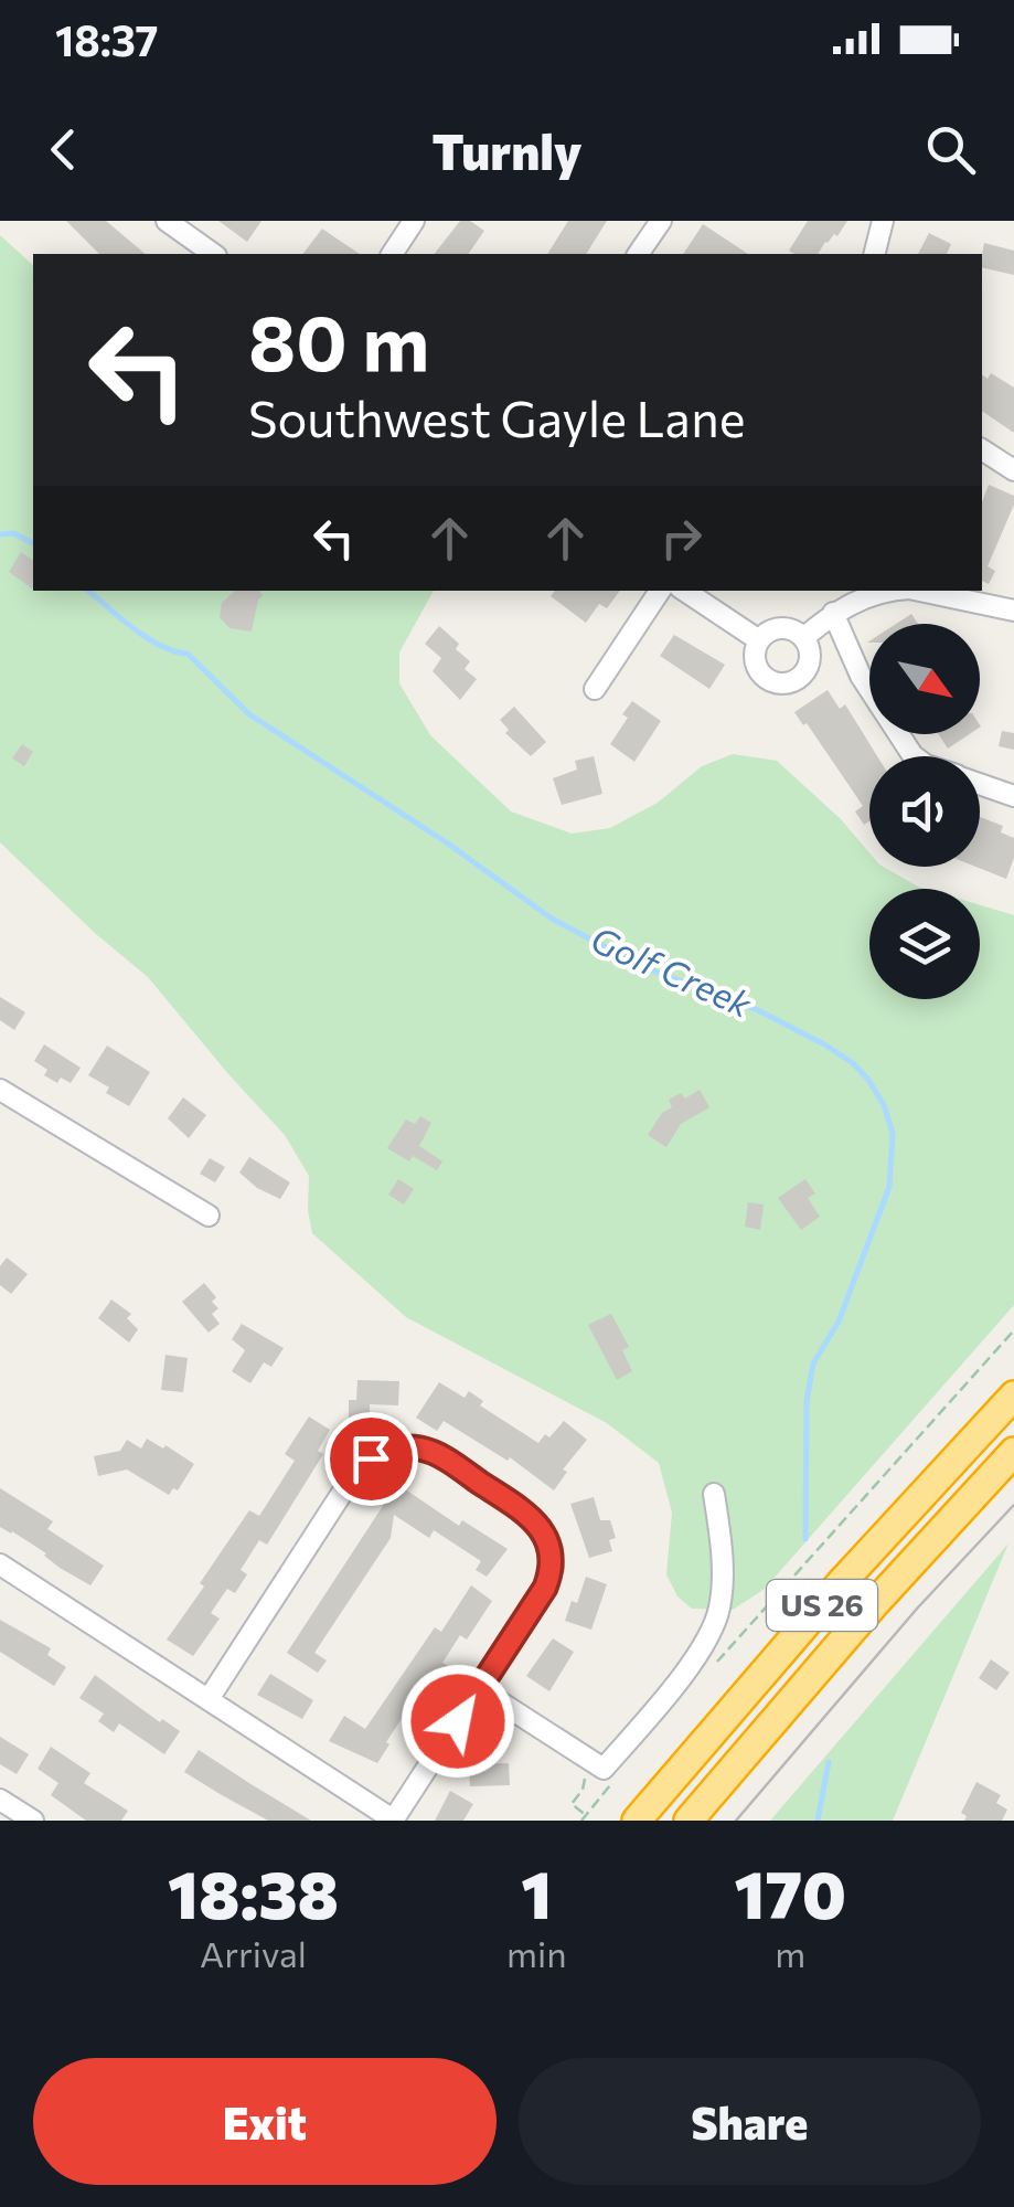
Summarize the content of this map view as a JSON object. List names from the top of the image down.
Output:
{
  "streets": {
    "highway": ["US 26"]
  },
  "water": ["Golf Creek"],
  "north": "bottom right",
  "page": {
    "status": "18:37",
    "header": "Turnly",
    "turn": ["80 m", "Southwest Gayle Lane"],
    "eta": [
      "18:38",
      "Arrival",
      "1",
      "min",
      "170",
      "m"
    ],
    "buttons": ["Exit", "Share"]
  }
}
